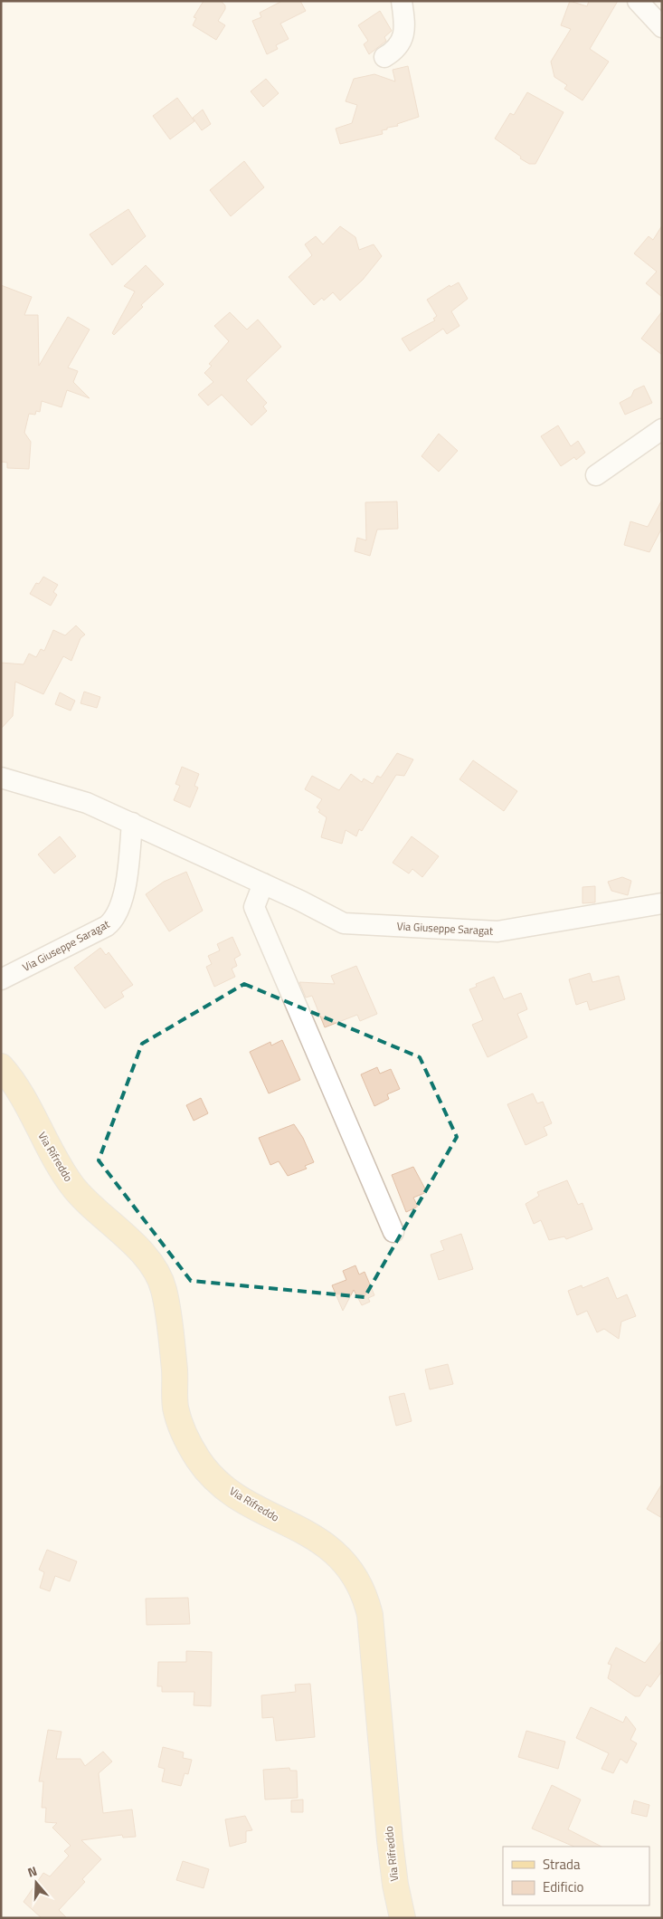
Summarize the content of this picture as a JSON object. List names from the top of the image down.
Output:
{
  "streets": {
    "main road": ["Via Rifreddo"],
    "street": ["Via Giuseppe Saragat"]
  },
  "legend": ["Strada", "Edificio"],
  "north": "top"
}
